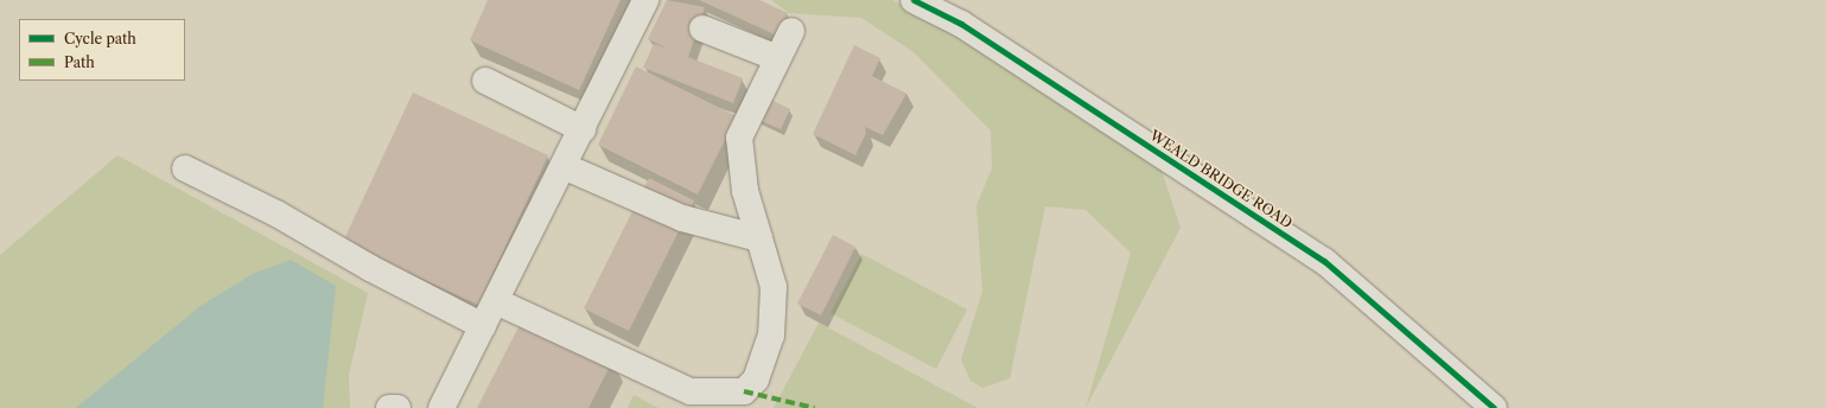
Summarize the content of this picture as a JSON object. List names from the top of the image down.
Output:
{
  "streets": {
    "street": ["WEALD BRIDGE ROAD"]
  },
  "legend": ["Cycle path", "Path"]
}
